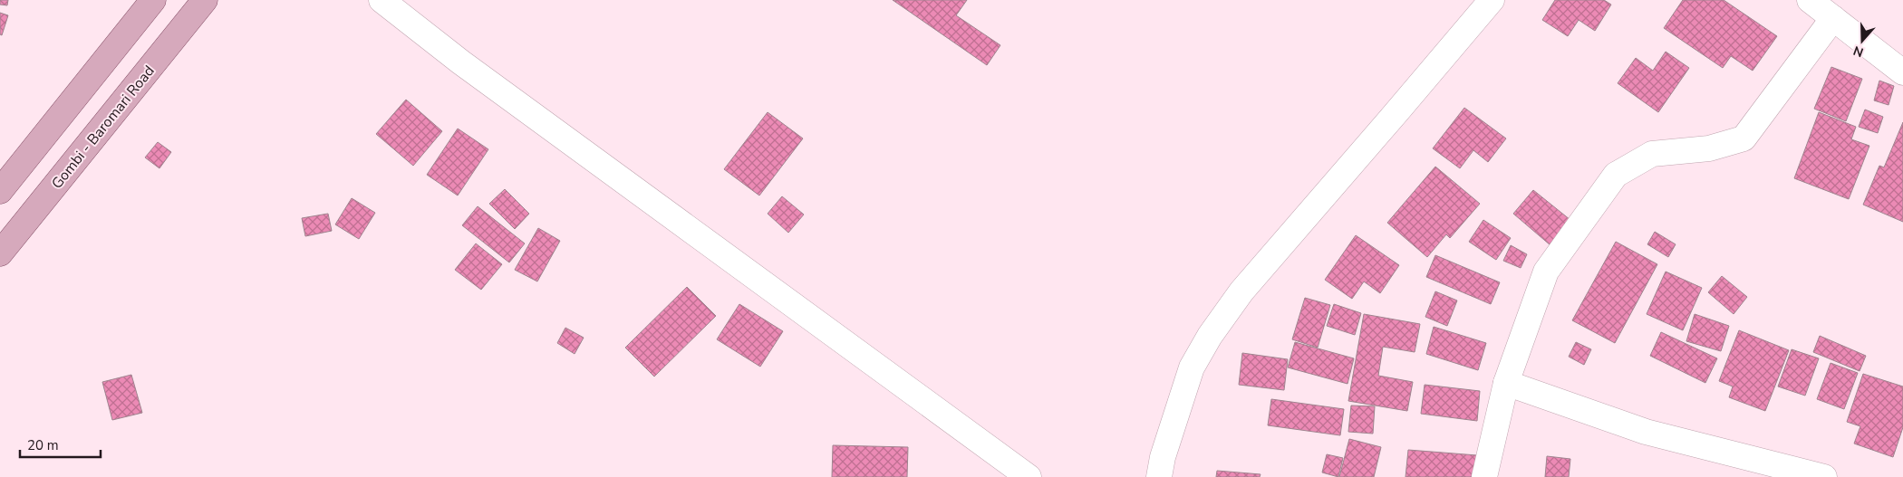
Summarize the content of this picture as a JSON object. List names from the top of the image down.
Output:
{
  "streets": {
    "main road": ["Gombi - Baromari Road"]
  },
  "scale_bar": "20 m",
  "north": "bottom"
}
